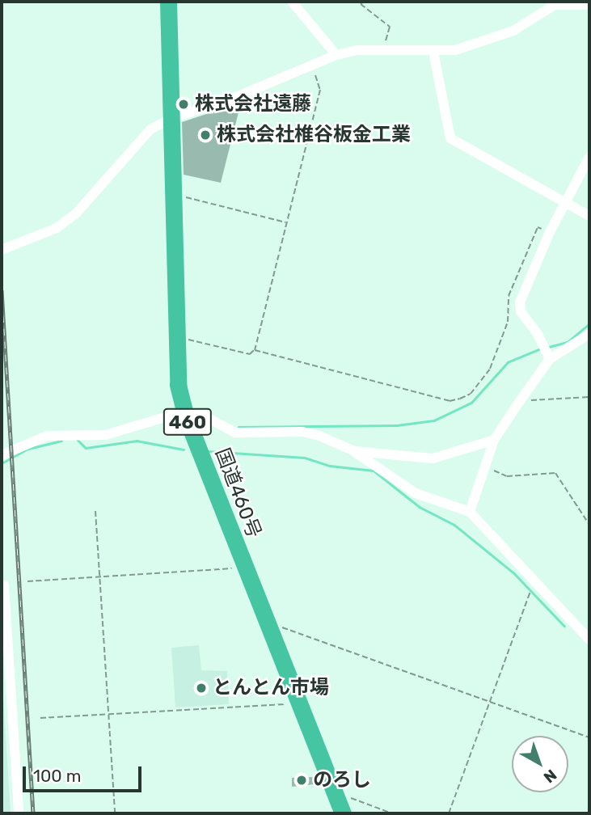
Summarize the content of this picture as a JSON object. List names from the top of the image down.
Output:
{
  "streets": {
    "highway": ["460", "国道460号"]
  },
  "places": [
    "株式会社遠藤",
    "株式会社椎谷板金工業",
    "とんとん市場",
    "のろし"
  ],
  "scale_bar": "100 m",
  "north": "bottom right"
}
